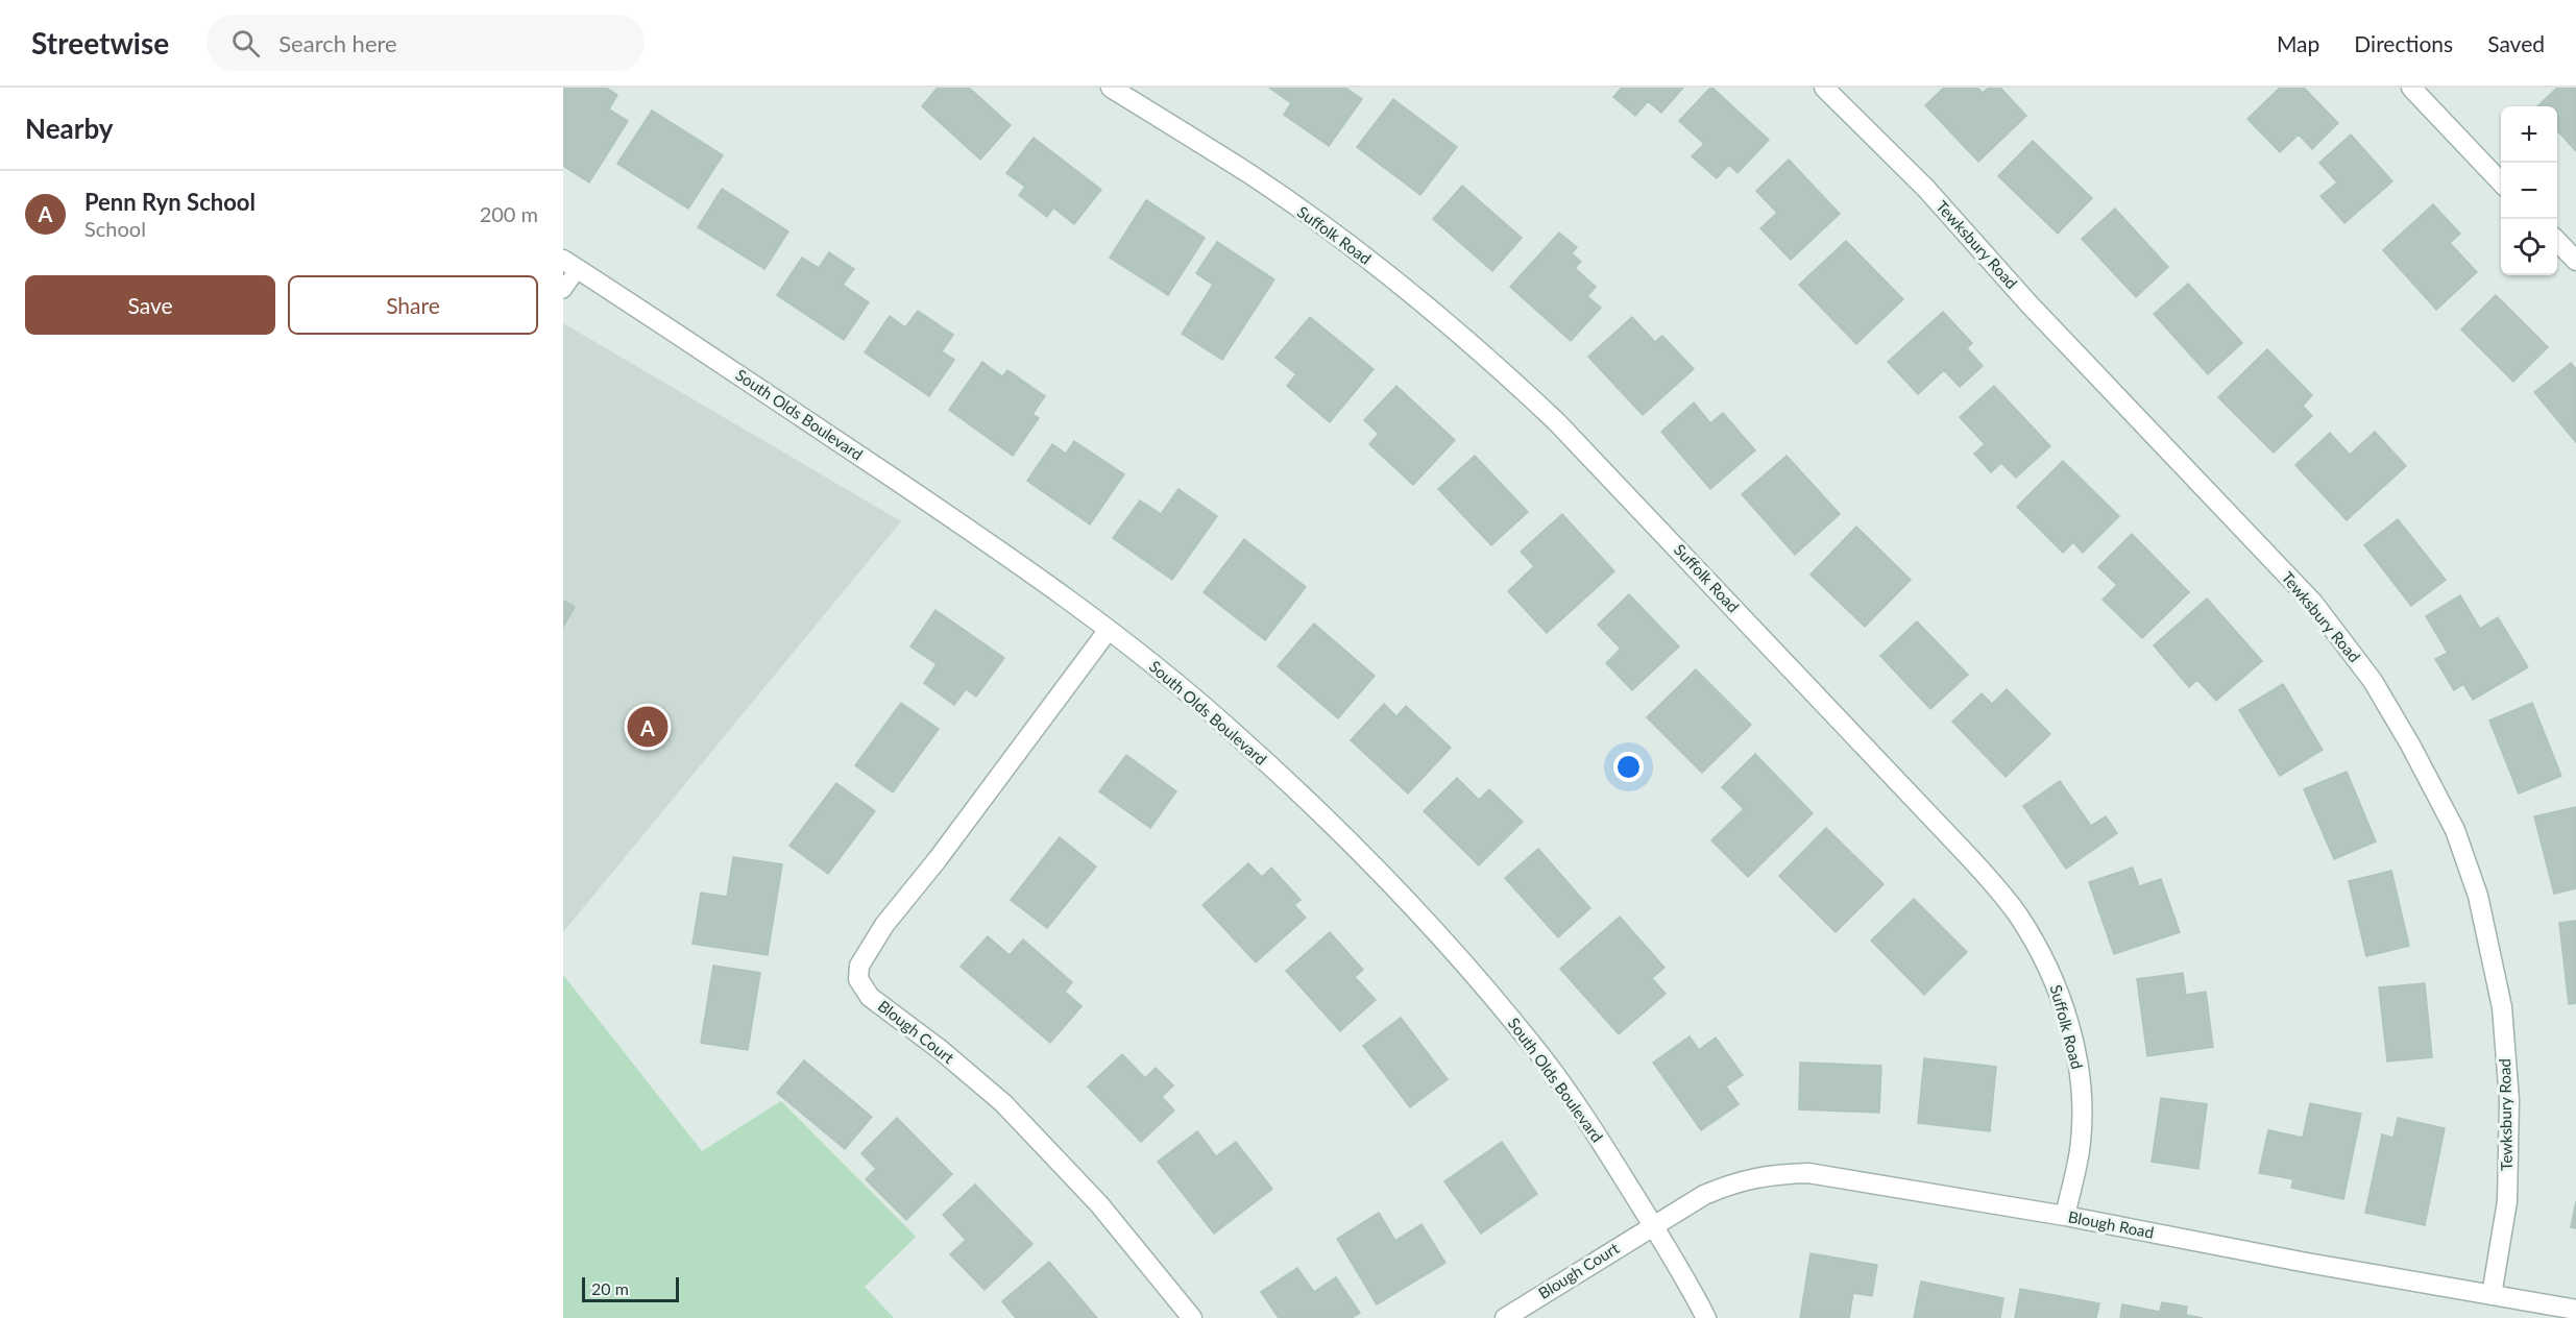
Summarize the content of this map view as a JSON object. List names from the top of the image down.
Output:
{
  "streets": {
    "street": [
      "Suffolk Road",
      "Tewksbury Road",
      "South Olds Boulevard",
      "Blough Court",
      "Blough Road"
    ]
  },
  "crossings": [
    ["Suffolk Road", "Blough Road"],
    ["Tewksbury Road", "Blough Road"],
    ["South Olds Boulevard", "Blough Court"],
    ["South Olds Boulevard", "Blough Road"],
    ["Blough Court", "Blough Road"]
  ],
  "scale_bar": "20 m",
  "page": {
    "header": "Streetwise",
    "search": "Search here",
    "nav": ["Map", "Directions", "Saved"],
    "heading": "Nearby",
    "map_buttons": ["+", "−"],
    "list": [
      {
        "mark": "A",
        "name": "Penn Ryn School",
        "note": "School",
        "value": "200 m"
      }
    ],
    "buttons": ["Save", "Share"],
    "pins": "A",
    "scale": "20 m"
  }
}
